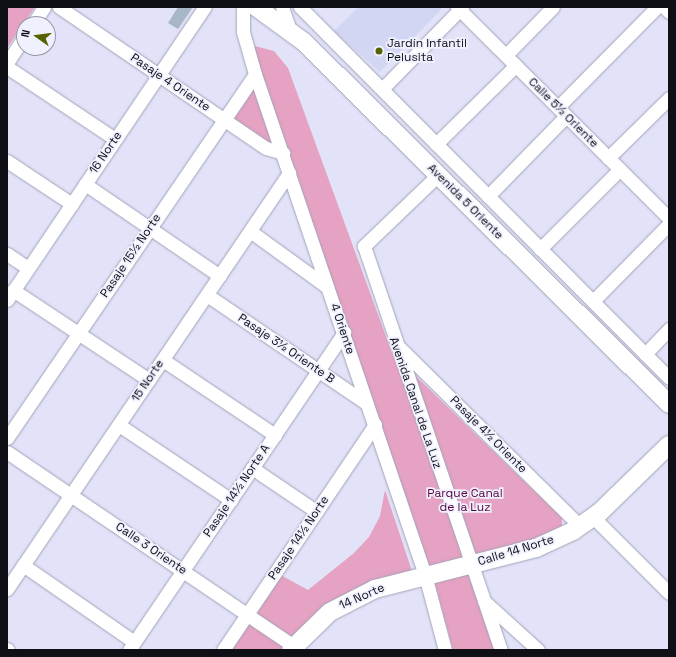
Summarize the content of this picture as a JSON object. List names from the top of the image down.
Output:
{
  "streets": {
    "street": [
      "Pasaje 4 Oriente",
      "Calle 5½ Oriente",
      "16 Norte",
      "Avenida 5 Oriente",
      "Pasaje 15½ Norte",
      "4 Oriente",
      "Pasaje 3½ Oriente B",
      "15 Norte",
      "Avenida Canal de La Luz",
      "Pasaje 4½ Oriente",
      "Pasaje 14½ Norte A",
      "Pasaje 14½ Norte",
      "Calle 3 Oriente",
      "Calle 14 Norte",
      "14 Norte"
    ]
  },
  "crossings": [
    ["Pasaje 4 Oriente", "16 Norte"],
    ["Pasaje 4 Oriente", "Pasaje 15½ Norte"],
    ["Pasaje 4 Oriente", "4 Oriente"],
    ["Avenida 5 Oriente", "Avenida Canal de La Luz"],
    ["Pasaje 15½ Norte", "4 Oriente"],
    ["4 Oriente", "Pasaje 3½ Oriente B"],
    ["4 Oriente", "15 Norte"],
    ["4 Oriente", "Pasaje 14½ Norte A"],
    ["4 Oriente", "Pasaje 14½ Norte"],
    ["4 Oriente", "Calle 14 Norte"],
    ["4 Oriente", "14 Norte"],
    ["Pasaje 3½ Oriente B", "15 Norte"],
    ["Pasaje 3½ Oriente B", "Pasaje 14½ Norte A"],
    ["15 Norte", "Calle 3 Oriente"],
    ["Avenida Canal de La Luz", "Pasaje 4½ Oriente"],
    ["Avenida Canal de La Luz", "Calle 14 Norte"],
    ["Pasaje 4½ Oriente", "Calle 14 Norte"],
    ["Pasaje 14½ Norte A", "Calle 3 Oriente"],
    ["Pasaje 14½ Norte", "Calle 3 Oriente"],
    ["Calle 3 Oriente", "14 Norte"],
    ["Calle 14 Norte", "14 Norte"]
  ],
  "parks": ["Parque Canal de la Luz"],
  "places": ["Jardín Infantil Pelusita"],
  "north": "left"
}
